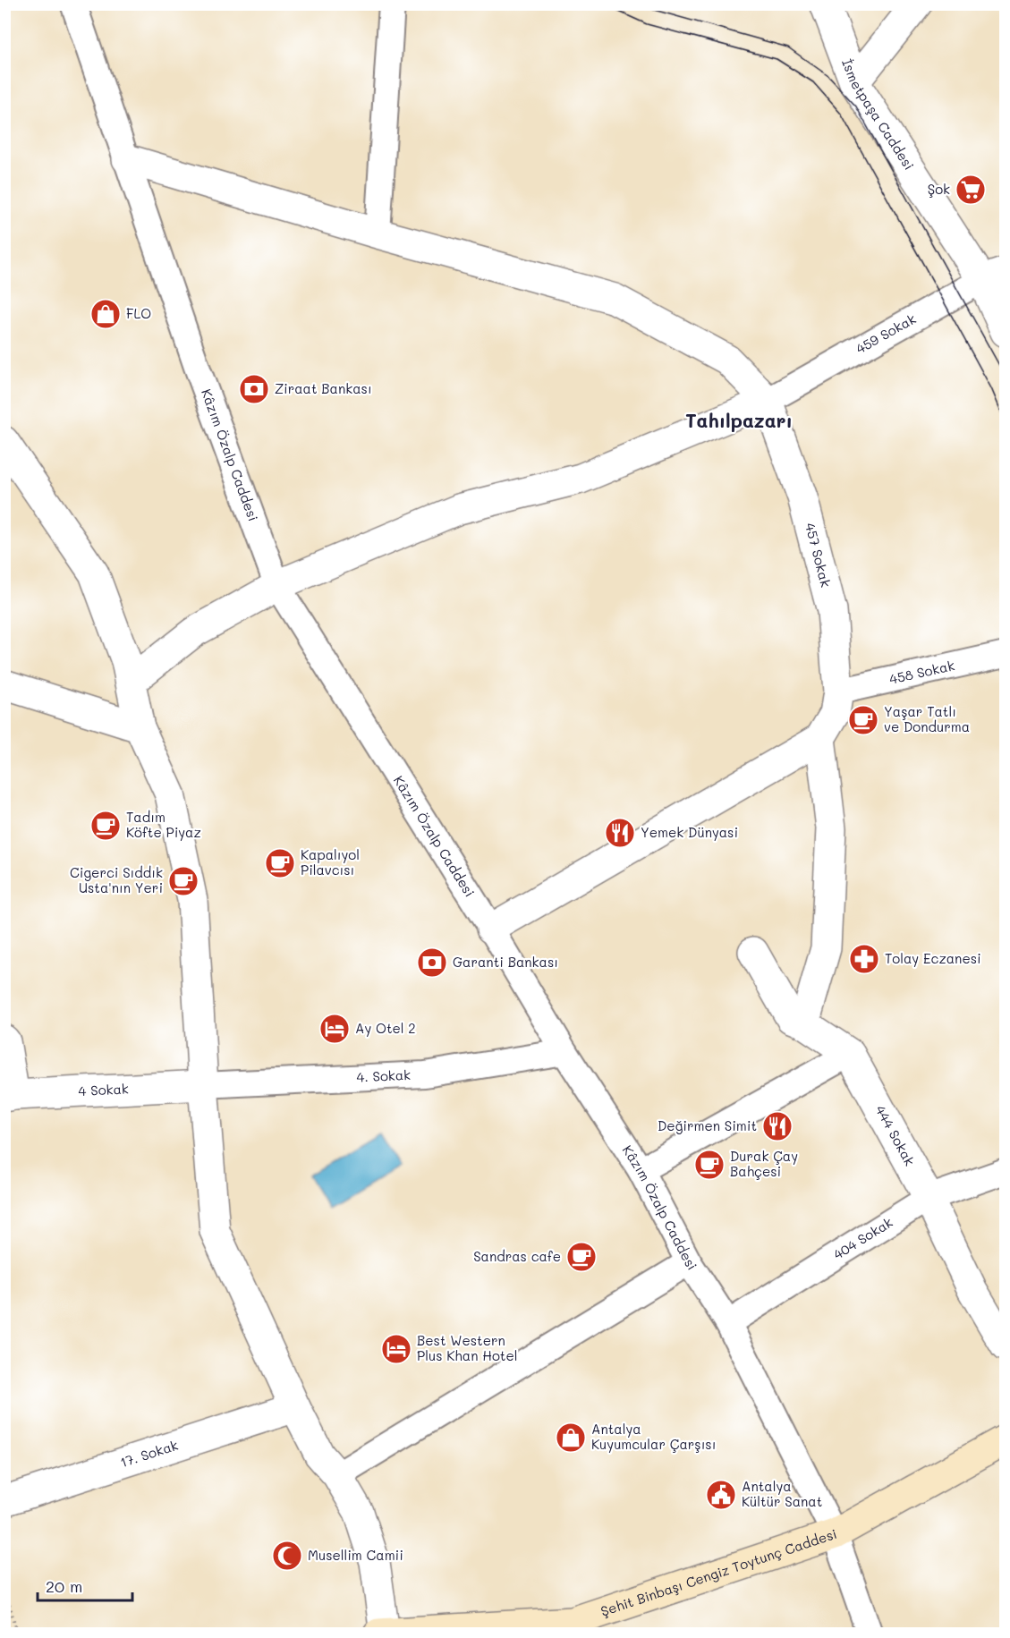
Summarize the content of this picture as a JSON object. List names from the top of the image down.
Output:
{
  "streets": {
    "main road": ["Şehit Binbaşı Cengiz Toytunç Caddesi"],
    "street": [
      "İsmetpaşa Caddesi",
      "459 Sokak",
      "Kâzım Özalp Caddesi",
      "457 Sokak",
      "458 Sokak",
      "4. Sokak",
      "4 Sokak",
      "444 Sokak",
      "404 Sokak",
      "17. Sokak"
    ]
  },
  "crossings": [
    ["İsmetpaşa Caddesi", "459 Sokak"],
    ["459 Sokak", "457 Sokak"],
    ["Kâzım Özalp Caddesi", "4. Sokak"],
    ["Kâzım Özalp Caddesi", "404 Sokak"],
    ["Kâzım Özalp Caddesi", "Şehit Binbaşı Cengiz Toytunç Caddesi"],
    ["457 Sokak", "458 Sokak"],
    ["457 Sokak", "444 Sokak"],
    ["4. Sokak", "4 Sokak"],
    ["444 Sokak", "404 Sokak"]
  ],
  "districts": ["Tahılpazarı"],
  "places": {
    "supermarket": ["Şok"],
    "shop": ["FLO", "Antalya Kuyumcular Çarşısı"],
    "bank": ["Ziraat Bankası", "Garanti Bankası"],
    "cafe": [
      "Yaşar Tatlı ve Dondurma",
      "Tadım Köfte Piyaz",
      "Kapalıyol Pilavcısı",
      "Cigerci Sıddık Usta'nın Yeri",
      "Durak Çay Bahçesi",
      "Sandras cafe"
    ],
    "restaurant": ["Yemek Dünyasi", "Değirmen Simit"],
    "pharmacy": ["Tolay Eczanesi"],
    "hotel": ["Ay Otel 2", "Best Western Plus Khan Hotel"],
    "public building": ["Antalya Kültür Sanat"],
    "mosque": ["Musellim Camii"]
  },
  "scale_bar": "20 m"
}
